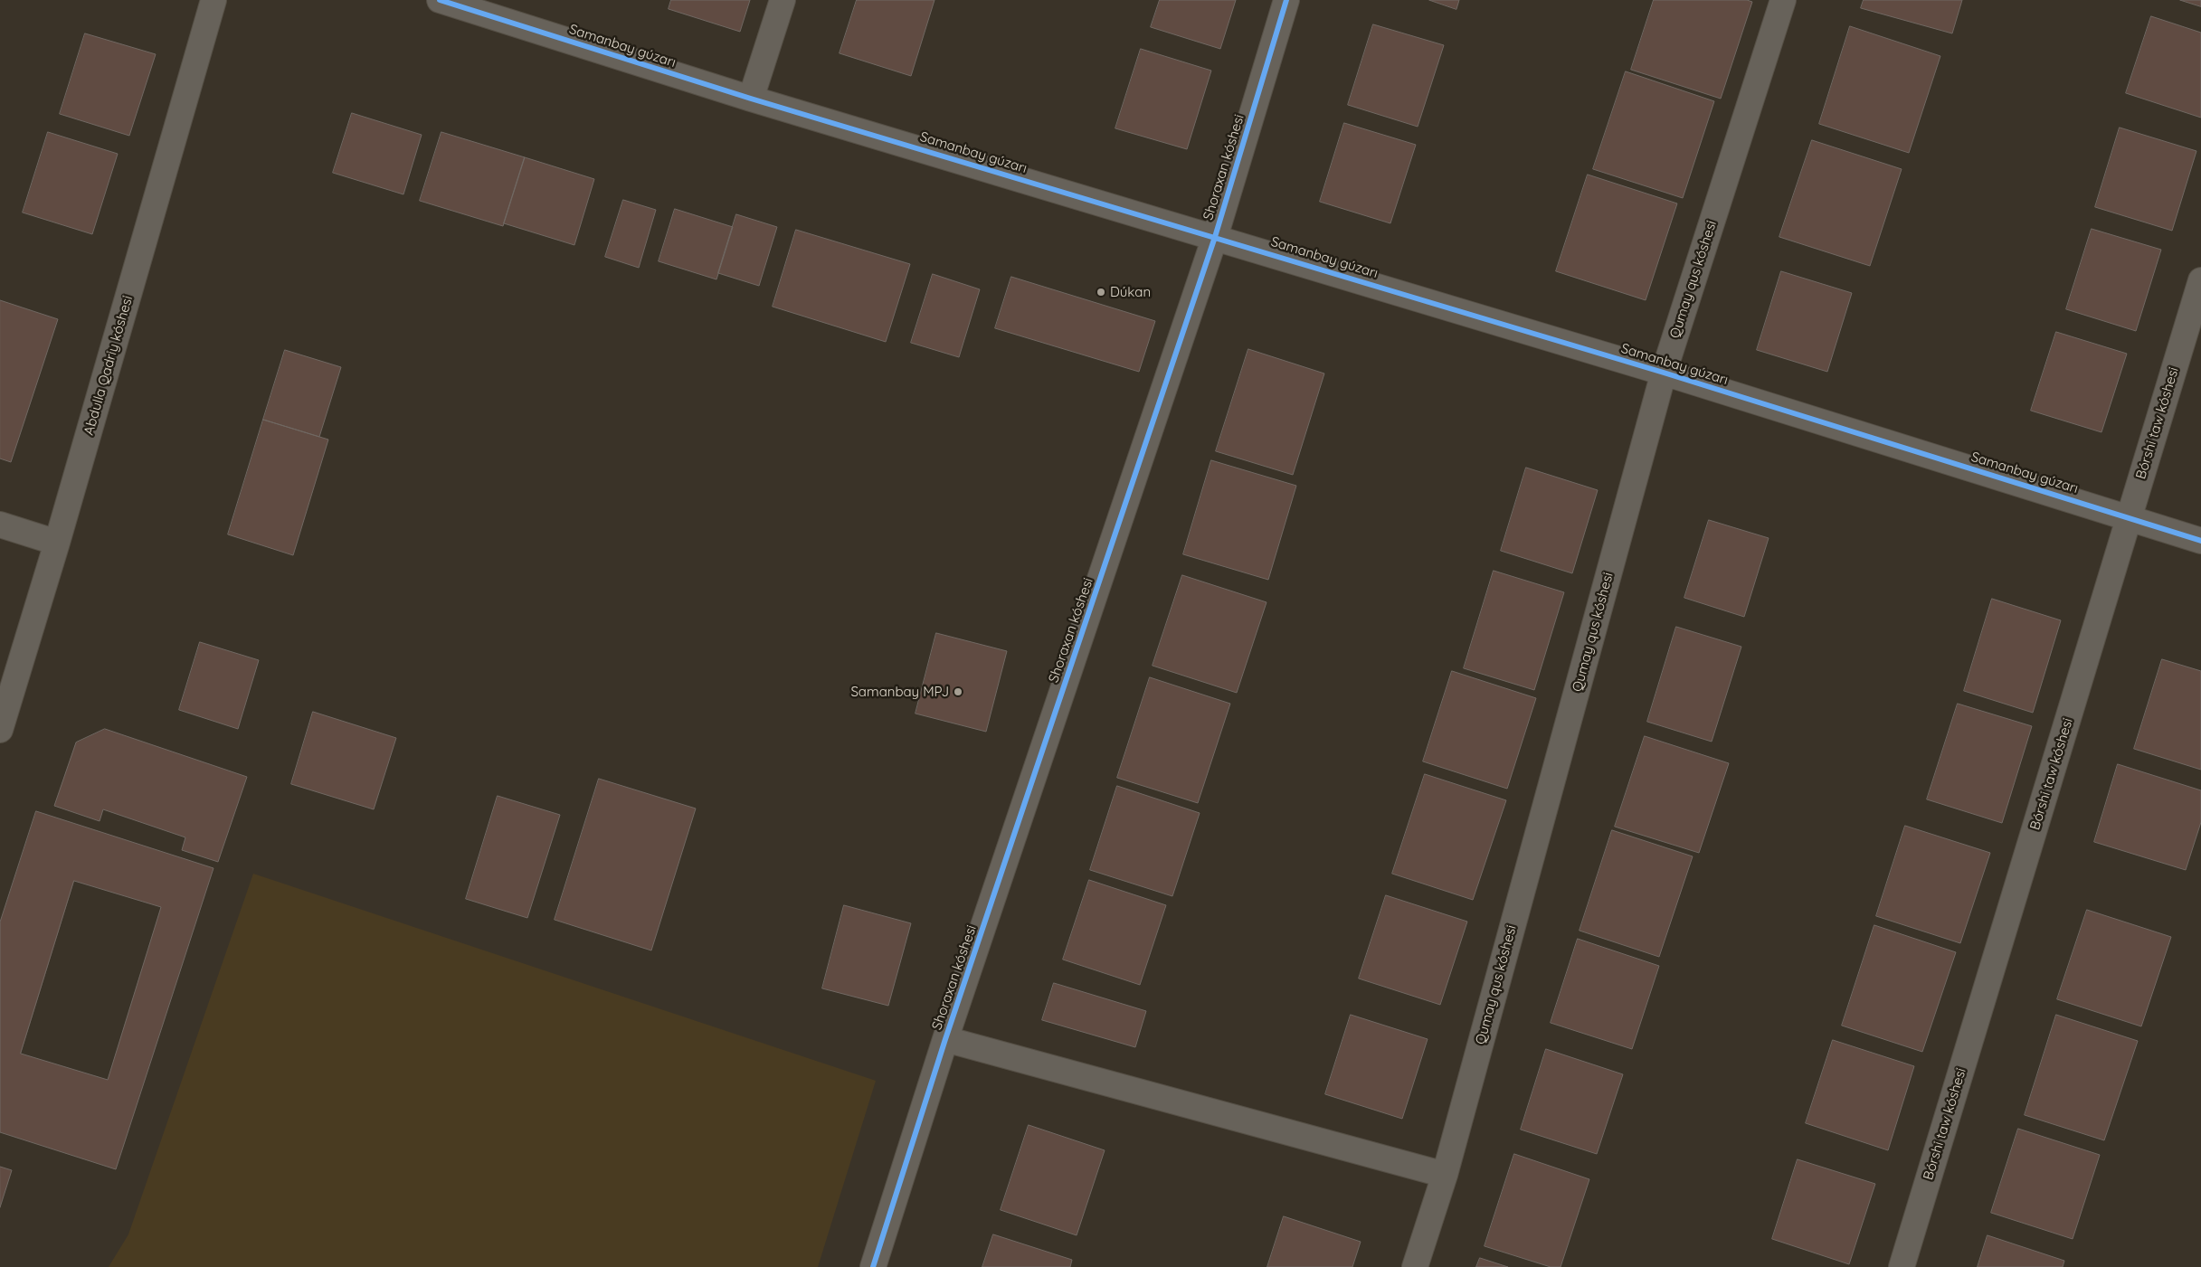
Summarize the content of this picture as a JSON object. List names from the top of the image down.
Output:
{
  "streets": {
    "street": [
      "Samanbay gúzarı",
      "Shoraxan kóshesi",
      "Qumay qus kóshesi",
      "Abdulla Qadriy kóshesi",
      "Bórshi taw kóshesi"
    ]
  },
  "crossings": [
    ["Samanbay gúzarı", "Shoraxan kóshesi"],
    ["Samanbay gúzarı", "Qumay qus kóshesi"],
    ["Samanbay gúzarı", "Bórshi taw kóshesi"]
  ],
  "places": ["Dúkan", "Samanbay MPJ"]
}
